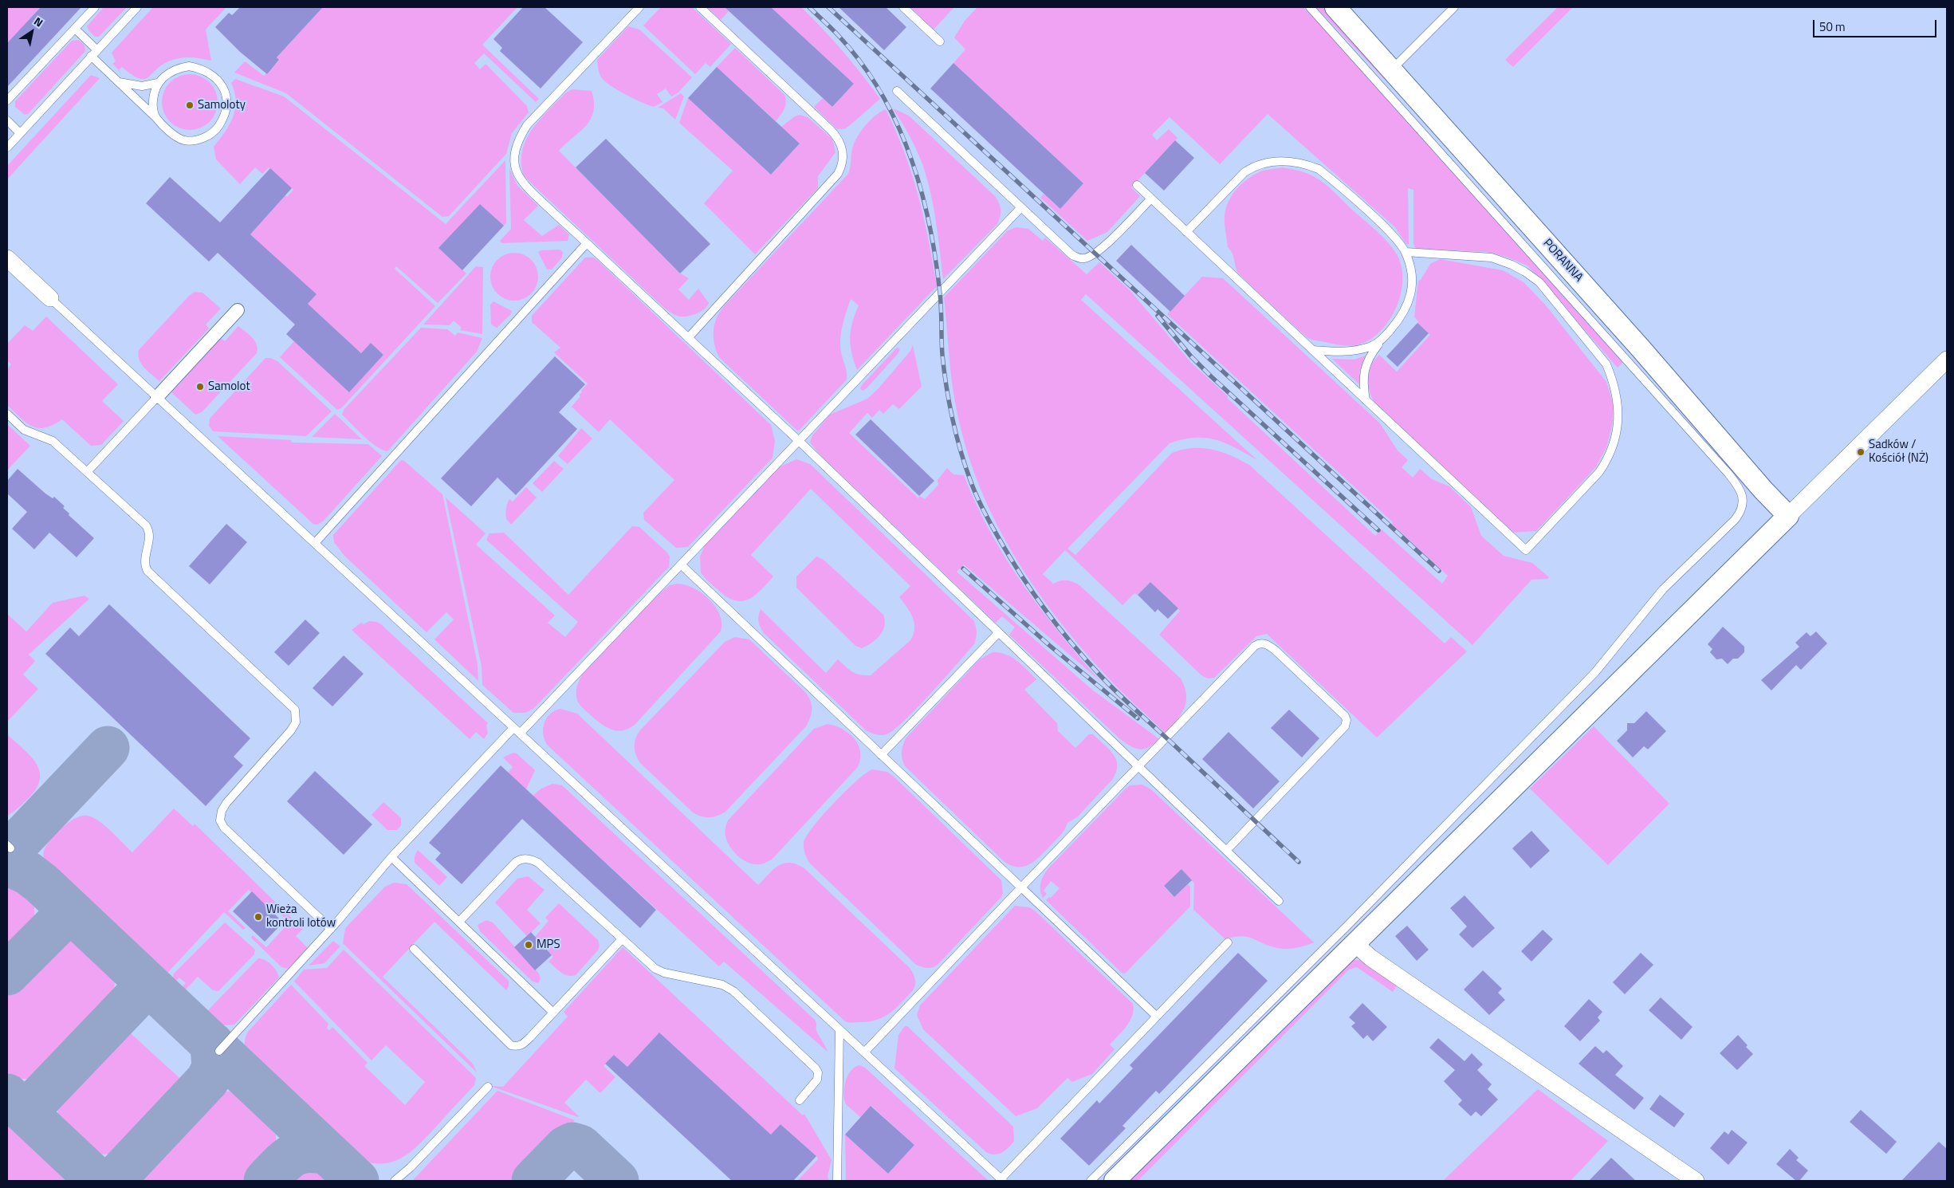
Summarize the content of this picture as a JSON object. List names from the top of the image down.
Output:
{
  "streets": {
    "street": ["PORANNA"]
  },
  "places": [
    "Samoloty",
    "Samolot",
    "Sadków / Kościół (NŻ)",
    "Wieża kontroli lotów",
    "MPS"
  ],
  "scale_bar": "50 m",
  "north": "top right"
}
